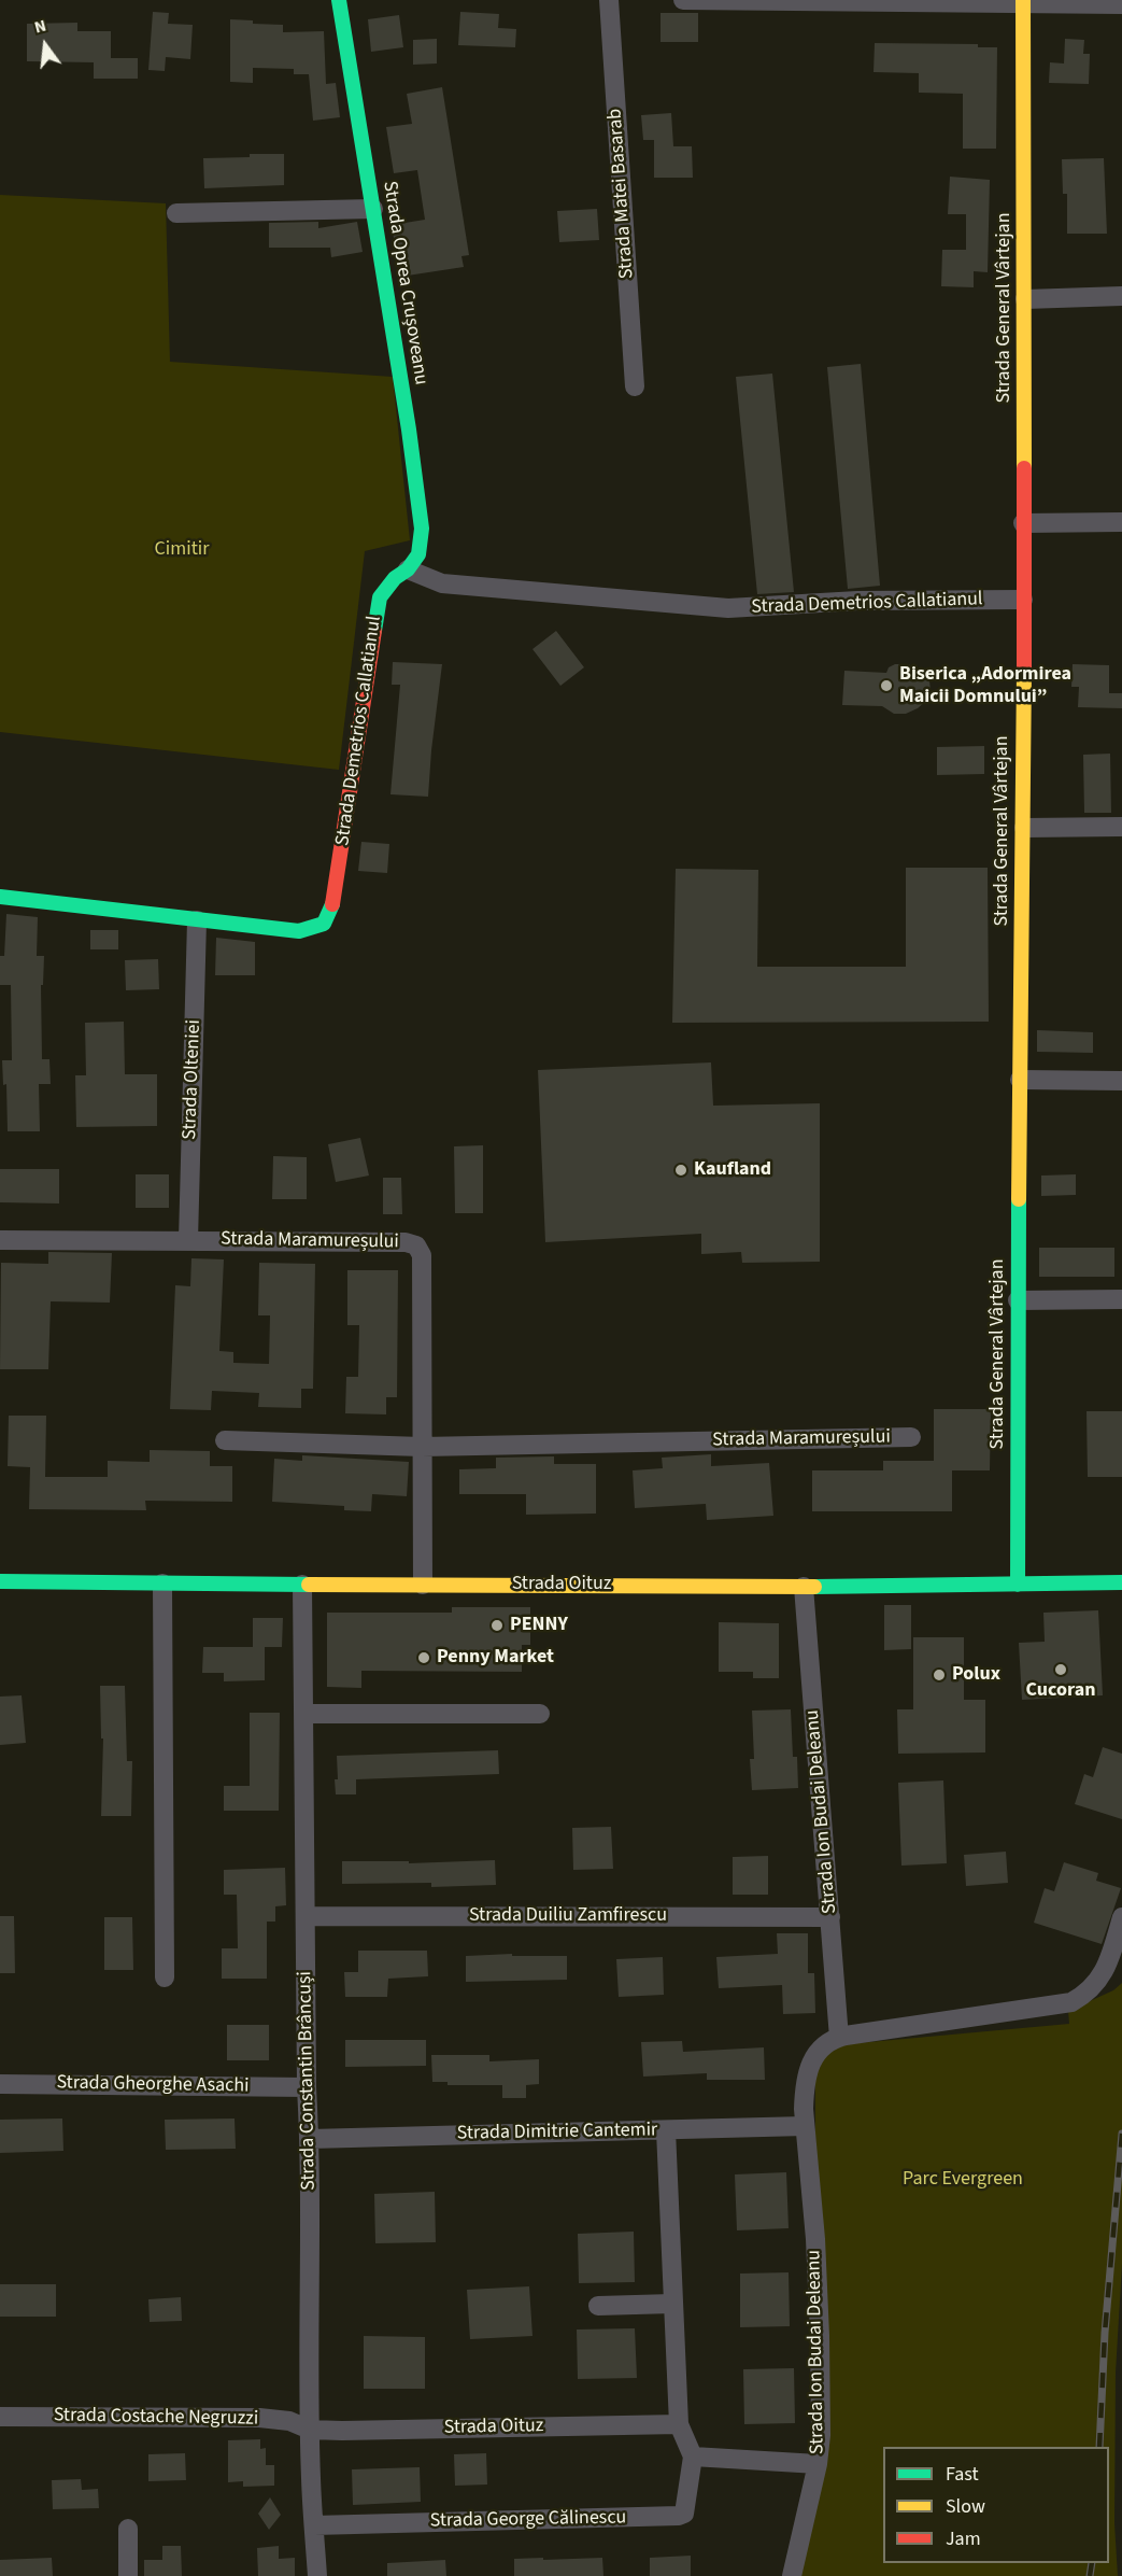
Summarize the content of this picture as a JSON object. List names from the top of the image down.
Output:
{
  "streets": {
    "street": [
      "Strada Matei Basarab",
      "Strada Oprea Crușoveanu",
      "Strada General Vârtejan",
      "Strada Demetrios Callatianul",
      "Strada Olteniei",
      "Strada Maramureșului",
      "Strada Oituz",
      "Strada Ion Budai Deleanu",
      "Strada Duiliu Zamfirescu",
      "Strada Constantin Brâncuși",
      "Strada Gheorghe Asachi",
      "Strada Dimitrie Cantemir",
      "Strada Costache Negruzzi",
      "Strada George Călinescu"
    ]
  },
  "crossings": [
    ["Strada Oprea Crușoveanu", "Strada Demetrios Callatianul"],
    ["Strada General Vârtejan", "Strada Demetrios Callatianul"],
    ["Strada General Vârtejan", "Strada Oituz"],
    ["Strada Demetrios Callatianul", "Strada Olteniei"],
    ["Strada Olteniei", "Strada Maramureșului"],
    ["Strada Maramureșului", "Strada Oituz"],
    ["Strada Oituz", "Strada Ion Budai Deleanu"],
    ["Strada Oituz", "Strada Constantin Brâncuși"],
    ["Strada Oituz", "Strada Costache Negruzzi"],
    ["Strada Ion Budai Deleanu", "Strada Duiliu Zamfirescu"],
    ["Strada Ion Budai Deleanu", "Strada Dimitrie Cantemir"],
    ["Strada Duiliu Zamfirescu", "Strada Constantin Brâncuși"],
    ["Strada Constantin Brâncuși", "Strada Gheorghe Asachi"],
    ["Strada Constantin Brâncuși", "Strada Dimitrie Cantemir"],
    ["Strada Constantin Brâncuși", "Strada Costache Negruzzi"],
    ["Strada Constantin Brâncuși", "Strada George Călinescu"]
  ],
  "parks": ["Cimitir", "Parc Evergreen"],
  "places": [
    "Biserica „Adormirea Maicii Domnului”",
    "Kaufland",
    "PENNY",
    "Penny Market",
    "Cucoran",
    "Polux"
  ],
  "legend": ["Fast", "Slow", "Jam"],
  "north": "top"
}
